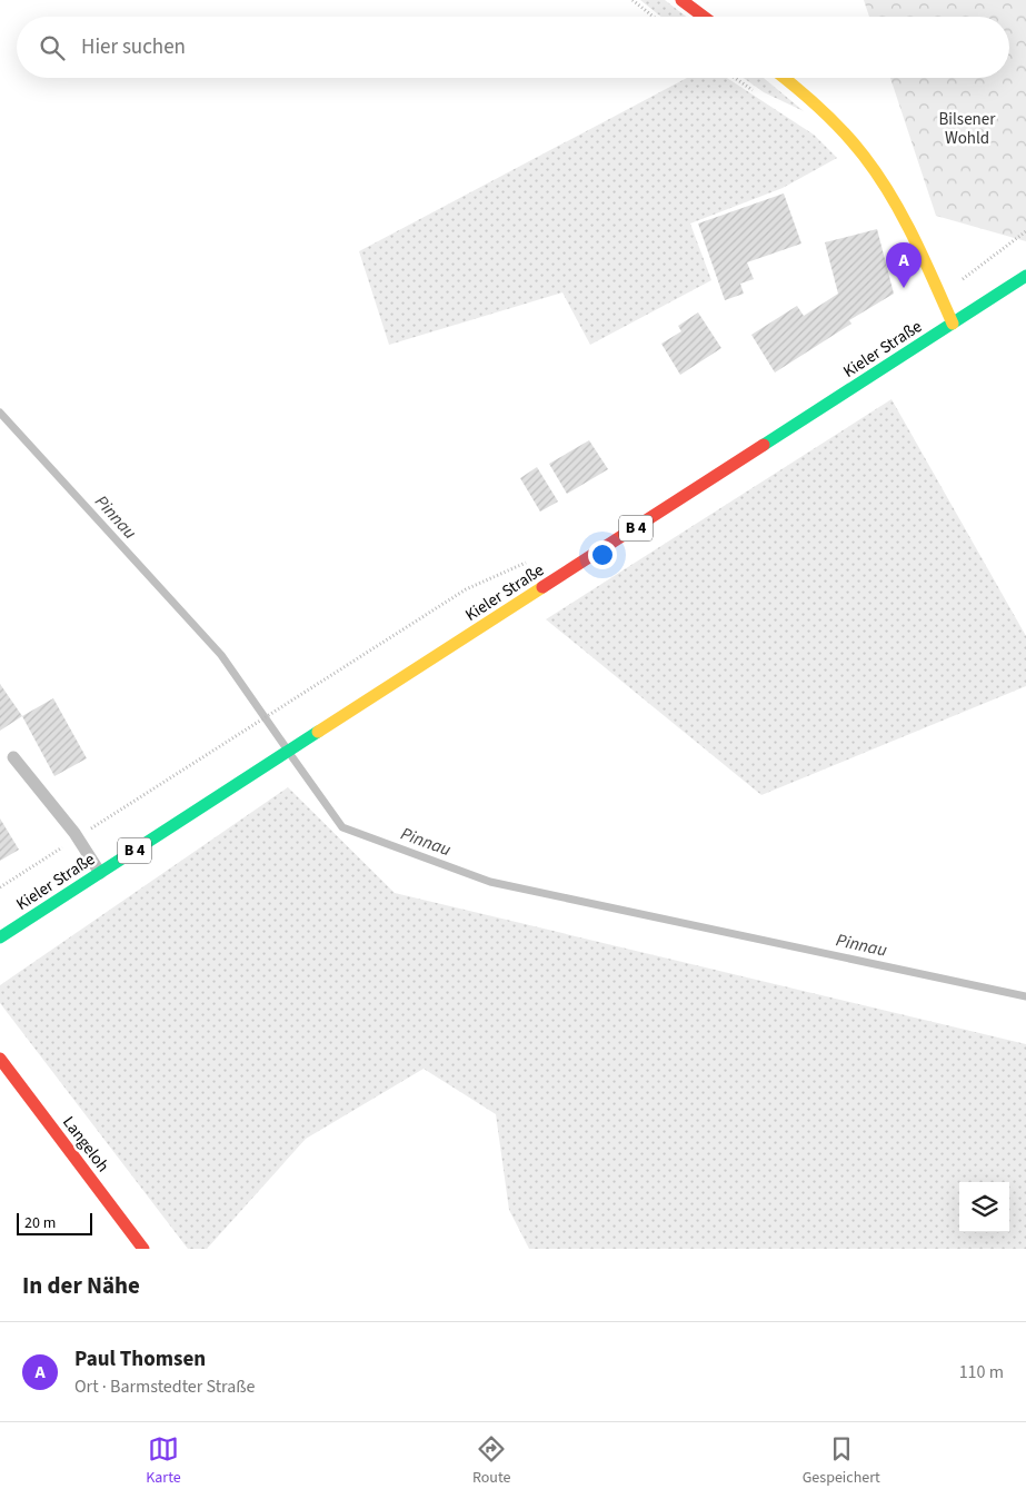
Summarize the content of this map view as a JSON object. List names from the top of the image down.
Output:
{
  "streets": {
    "main road": ["Kieler Straße", "B 4", "Langeloh"]
  },
  "water": ["Pinnau"],
  "parks": ["Bilsener Wohld"],
  "scale_bar": "20 m",
  "page": {
    "search": "Hier suchen",
    "pins": "A",
    "scale": "20 m",
    "heading": "In der Nähe",
    "list": [
      {
        "mark": "A",
        "name": "Paul Thomsen",
        "note": "Ort · Barmstedter Straße",
        "value": "110 m"
      }
    ],
    "nav": ["Karte", "Route", "Gespeichert"]
  }
}
